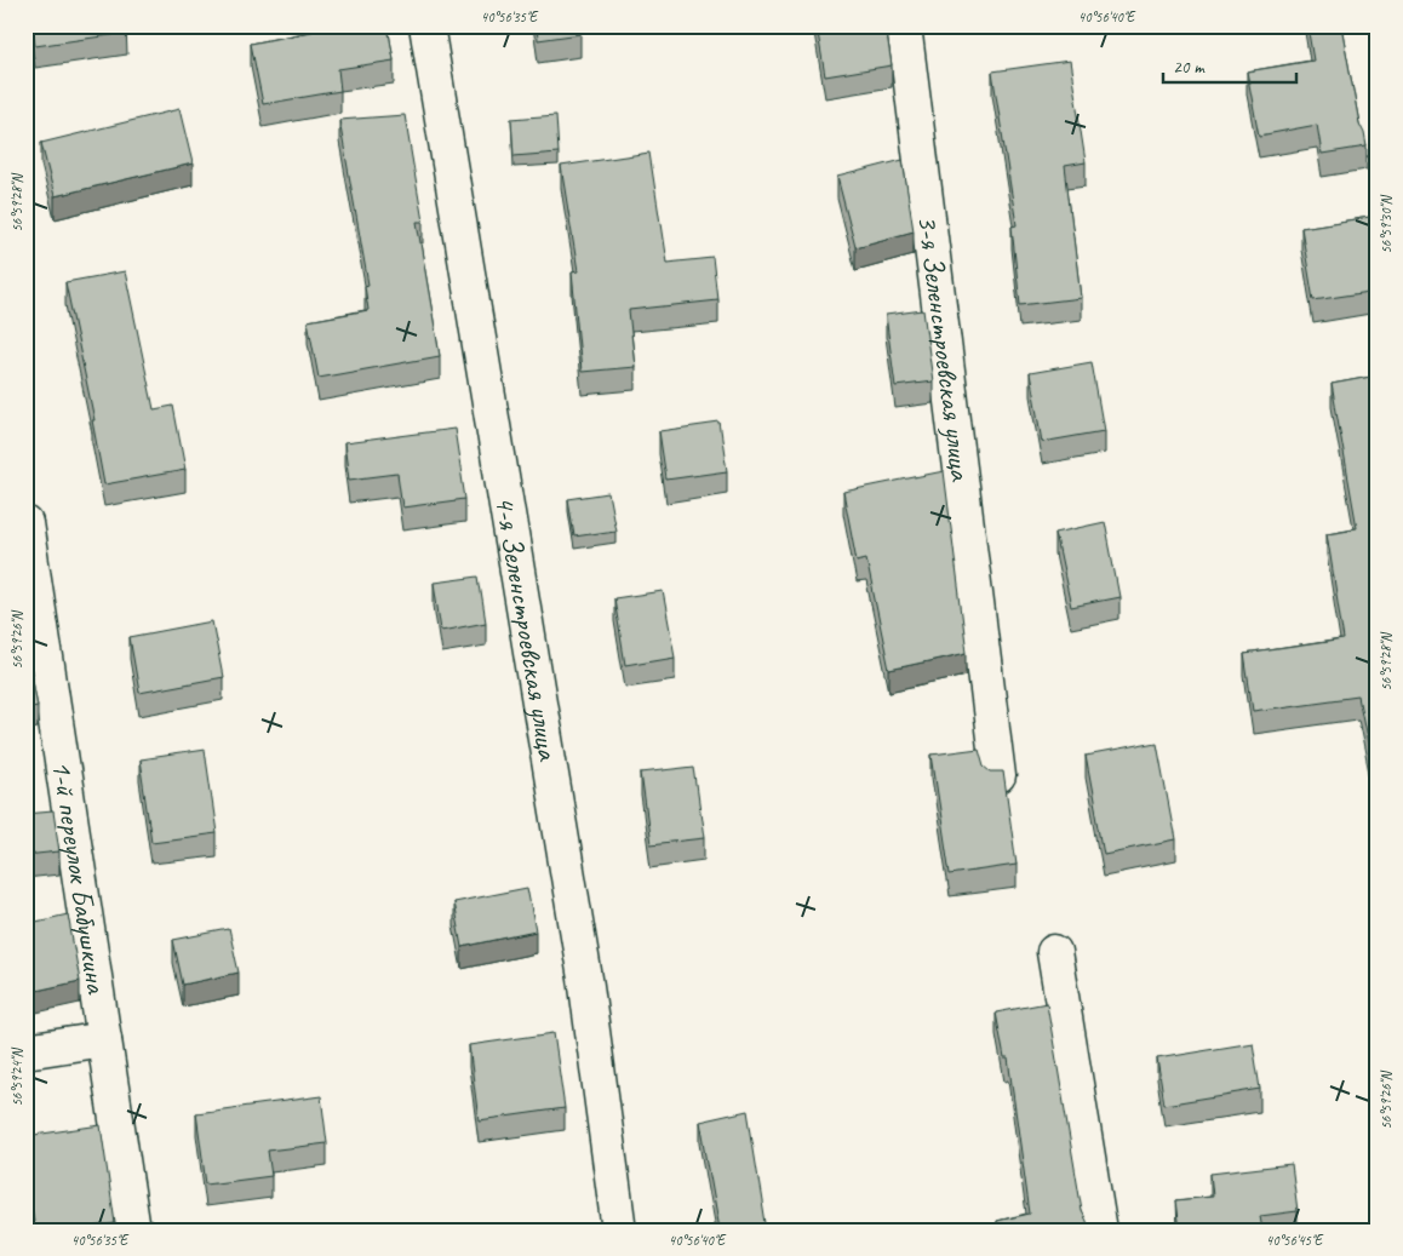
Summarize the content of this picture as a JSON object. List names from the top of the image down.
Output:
{
  "streets": {
    "street": ["3-я Зеленстроевская улица", "4-я Зеленстроевская улица", "1-й переулок Бабушкина"]
  },
  "scale_bar": "20 m",
  "coordinates": [
    "40°56'35\"E",
    "40°56'40\"E",
    "56°59'28\"N",
    "56°59'30\"N",
    "56°59'26\"N",
    "56°59'24\"N",
    "40°56'45\"E"
  ]
}
